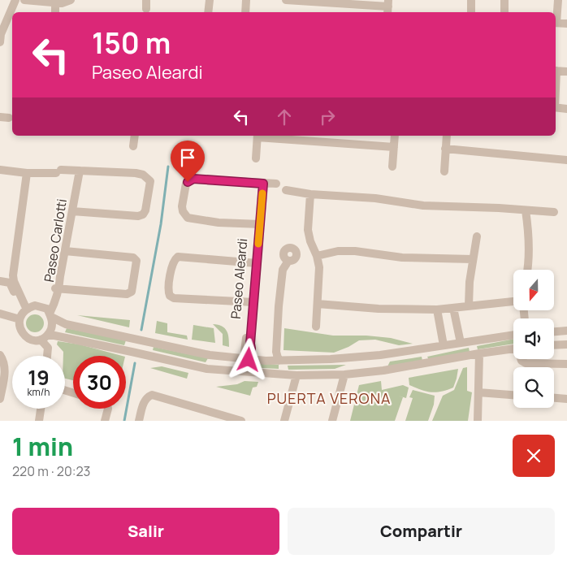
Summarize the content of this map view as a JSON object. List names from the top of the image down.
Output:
{
  "streets": {
    "street": ["Paseo Carlotti", "Paseo Aleardi"]
  },
  "districts": ["PUERTA VERONA"],
  "north": "bottom",
  "page": {
    "turn": ["150 m", "Paseo Aleardi"],
    "speed": "19 km/h",
    "limit": "30",
    "heading": ["1 min", "220 m · 20:23"],
    "buttons": ["Salir", "Compartir"]
  }
}
